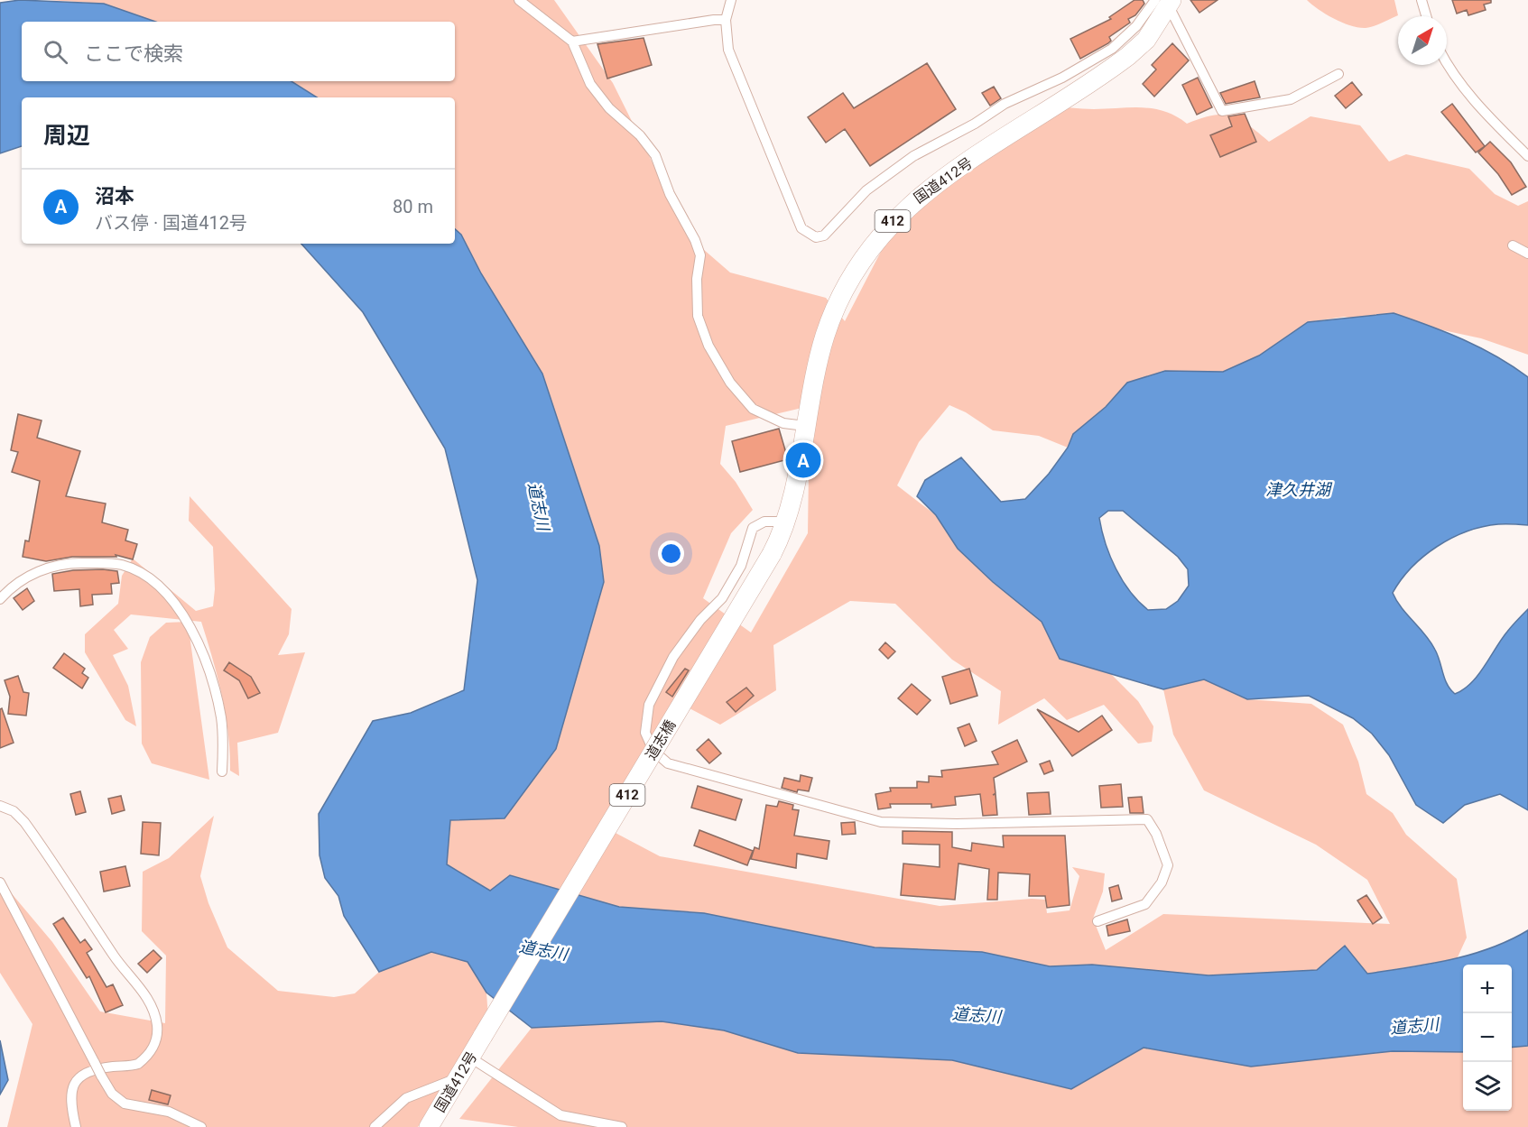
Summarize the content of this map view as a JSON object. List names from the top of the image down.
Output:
{
  "streets": {
    "highway": ["国道412号", "412", "道志橋"]
  },
  "crossings": [
    ["国道412号", "道志橋"]
  ],
  "water": ["津久井湖", "道志川"],
  "north": "top right",
  "page": {
    "search": "ここで検索",
    "heading": "周辺",
    "list": [
      {
        "mark": "A",
        "name": "沼本",
        "note": "バス停 · 国道412号",
        "value": "80 m"
      }
    ],
    "pins": "A",
    "map_buttons": ["+", "−"]
  }
}
